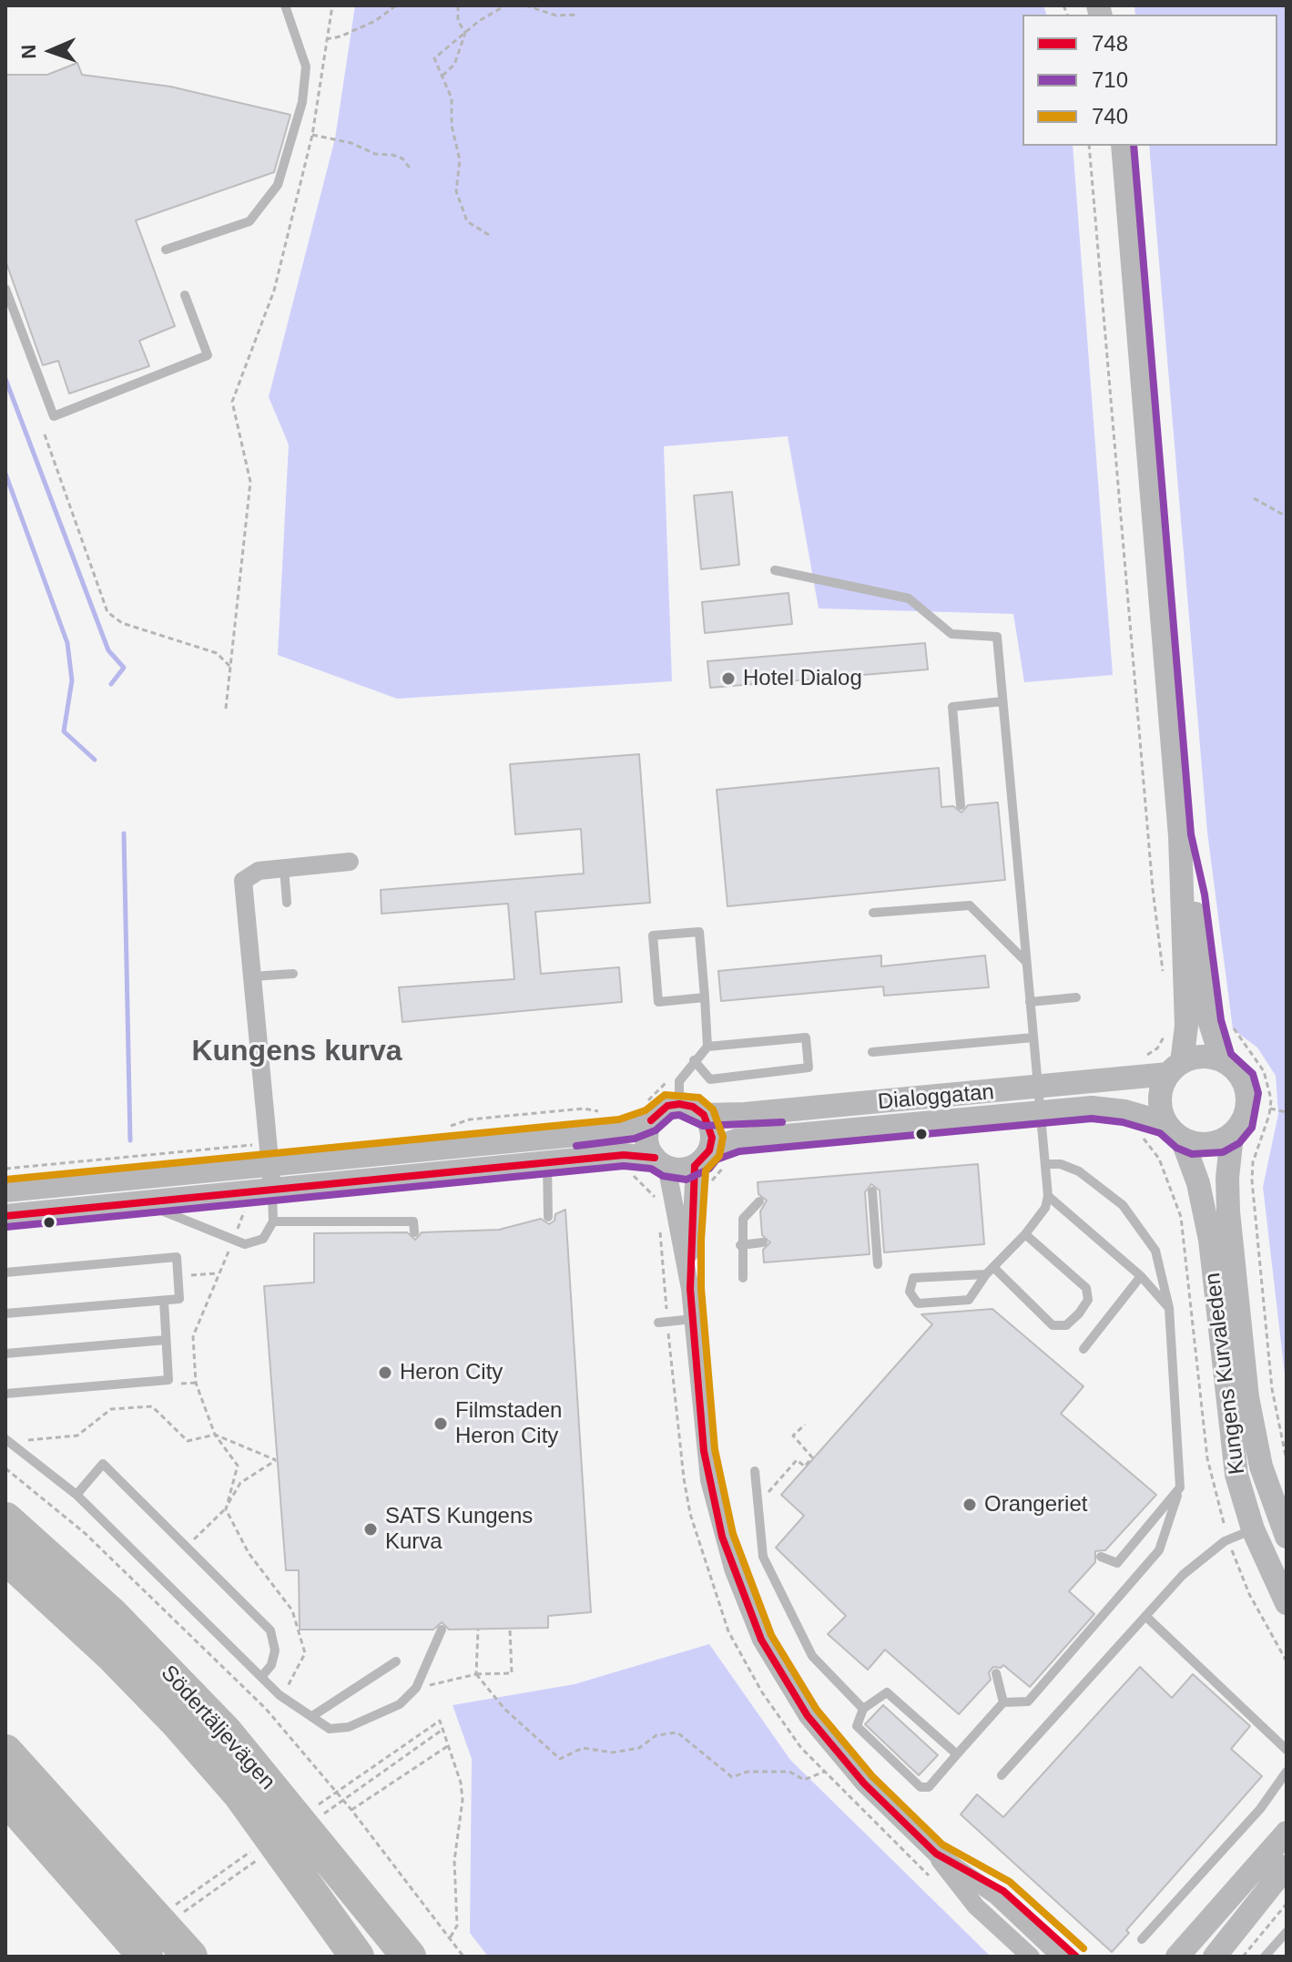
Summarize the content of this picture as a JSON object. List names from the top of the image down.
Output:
{
  "streets": {
    "highway": ["Södertäljevägen"],
    "street": ["Dialoggatan", "Kungens Kurvaleden"]
  },
  "crossings": [
    ["Dialoggatan", "Kungens Kurvaleden"]
  ],
  "districts": ["Kungens kurva"],
  "places": [
    "Hotel Dialog",
    "Heron City",
    "Filmstaden Heron City",
    "Orangeriet",
    "SATS Kungens Kurva"
  ],
  "lines": ["transit line 710", "transit line 740", "transit line 748"],
  "legend": ["748", "710", "740"],
  "north": "left"
}
